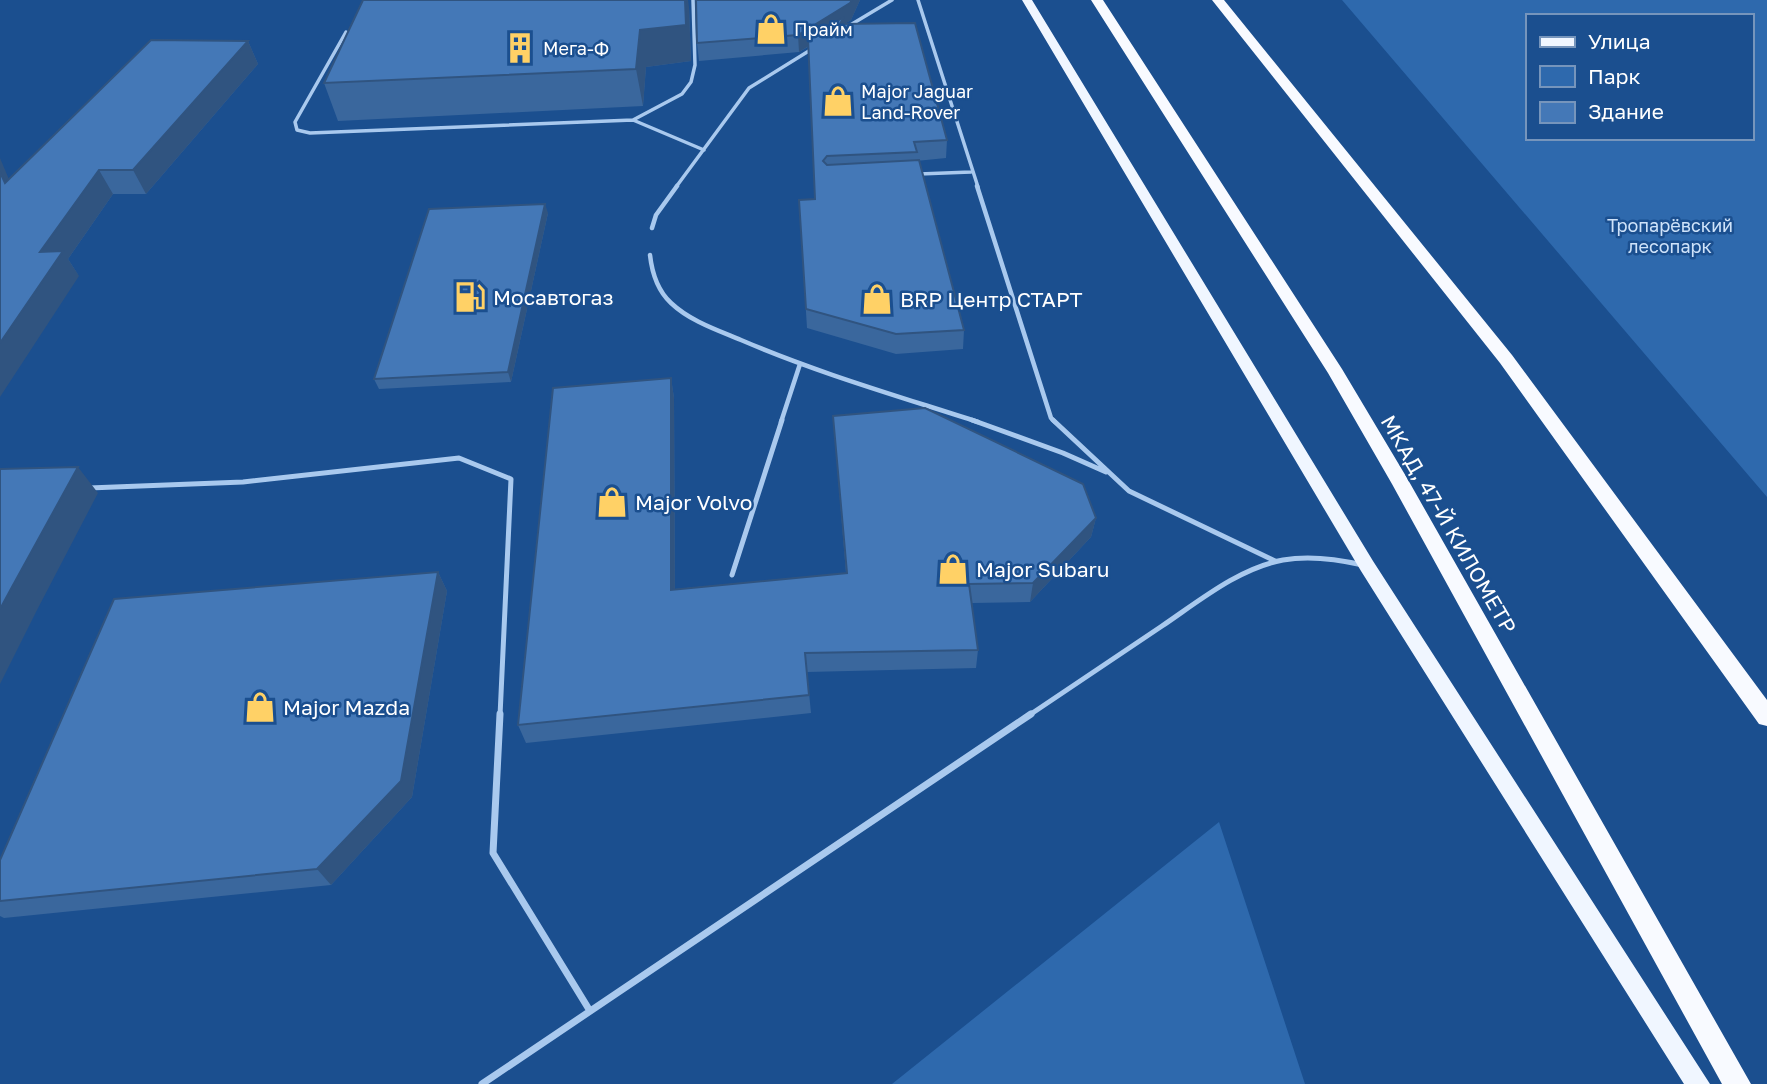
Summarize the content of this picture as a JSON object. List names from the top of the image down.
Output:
{
  "streets": {
    "highway": ["МКАД, 47-Й КИЛОМЕТР"]
  },
  "parks": ["Тропарёвский лесопарк"],
  "places": {
    "shop": [
      "Прайм",
      "Major Jaguar Land-Rover",
      "BRP Центр СТАРТ",
      "Major Volvo",
      "Major Subaru",
      "Major Mazda"
    ],
    "building": ["Мега-Ф"],
    "fuel station": ["Мосавтогаз"]
  },
  "legend": ["Улица", "Парк", "Здание"]
}
